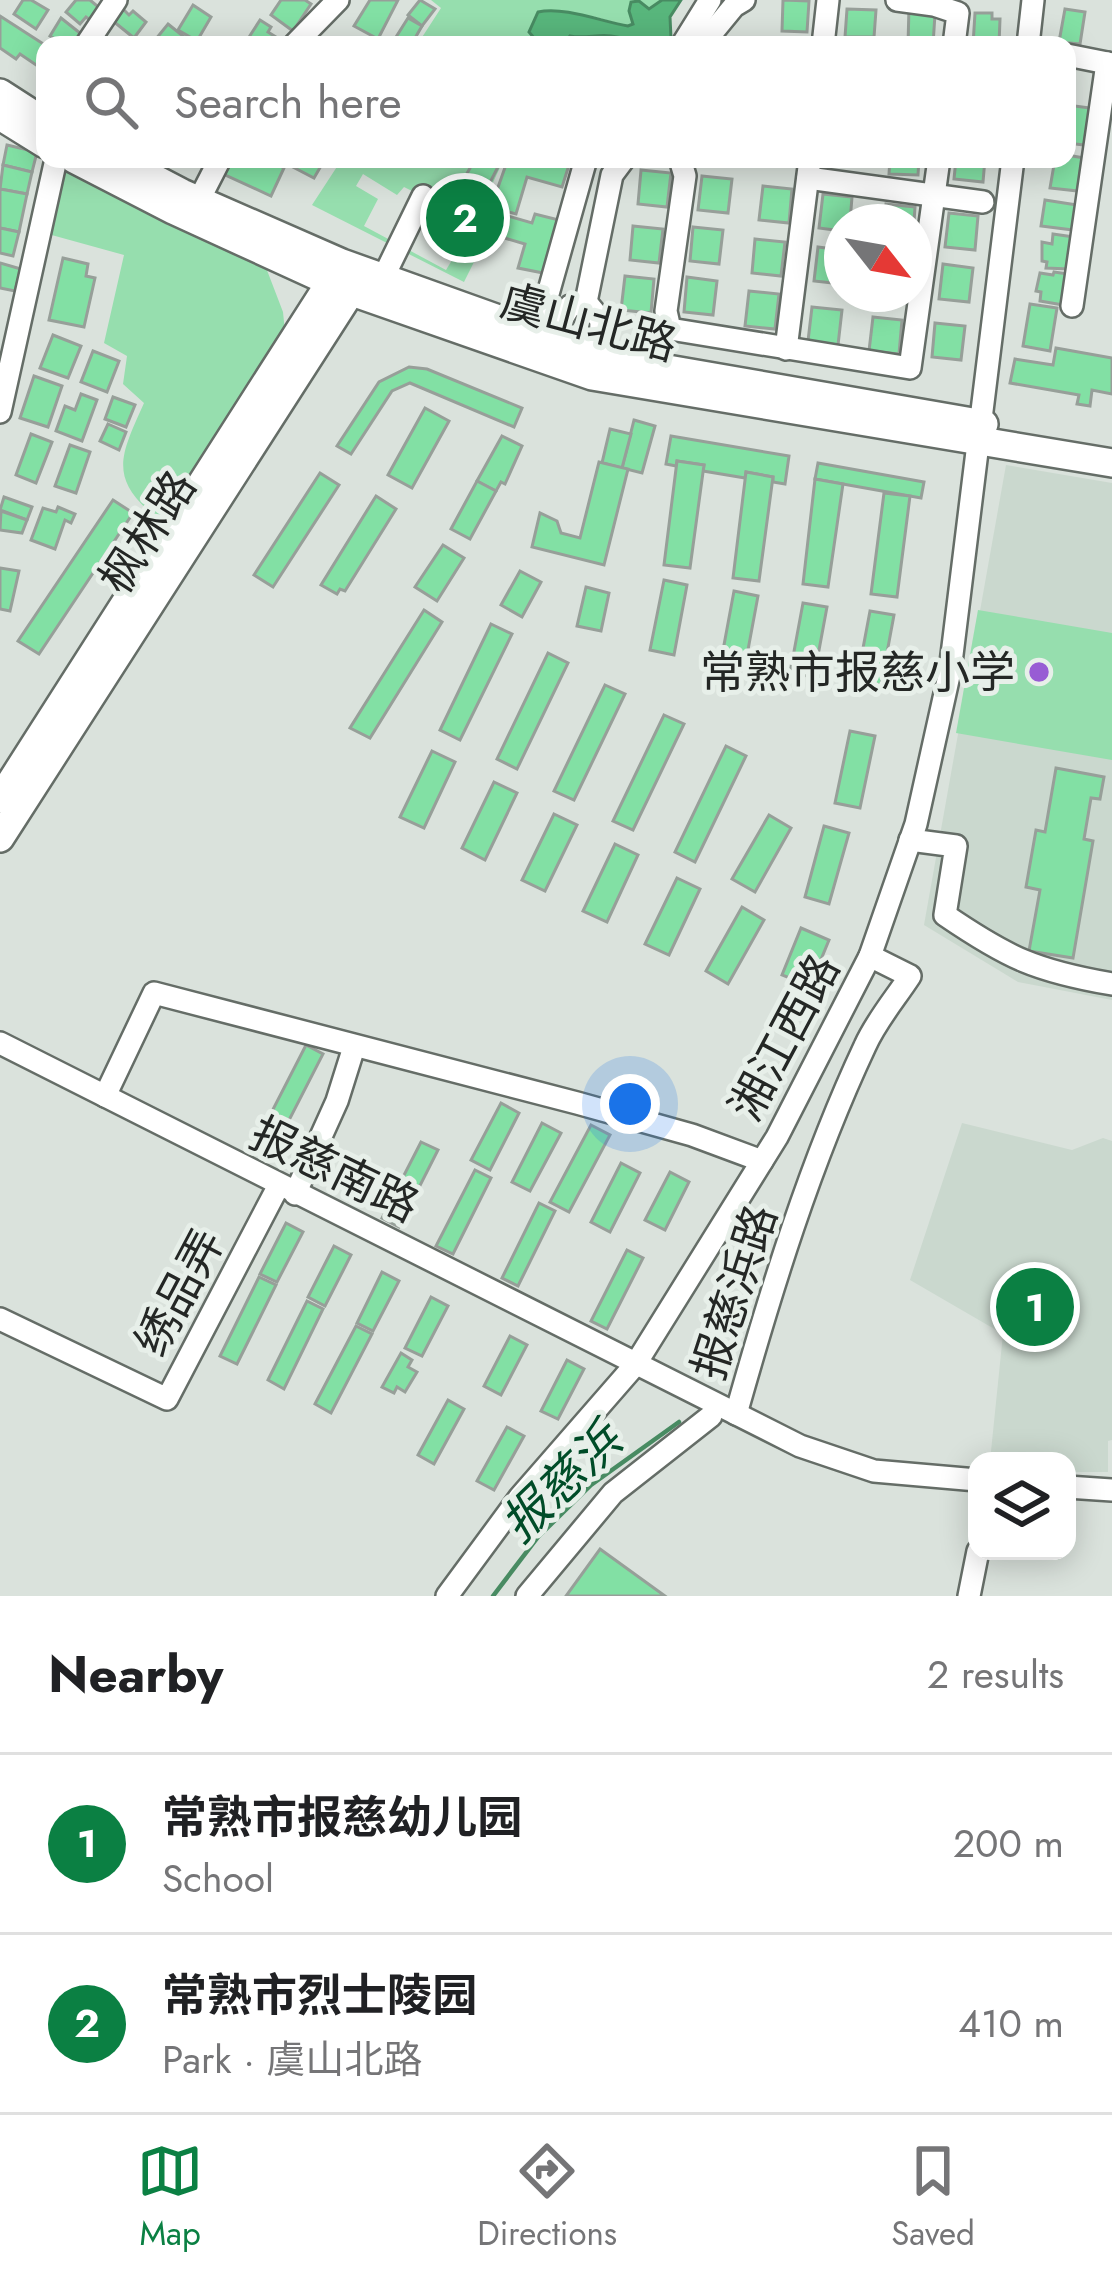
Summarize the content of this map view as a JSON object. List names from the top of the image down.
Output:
{
  "streets": {
    "main road": ["虞山北路", "枫林路"],
    "street": [
      "湘江西路",
      "报慈南路",
      "绣品弄",
      "报慈浜路"
    ]
  },
  "crossings": [
    ["虞山北路", "枫林路"],
    ["虞山北路", "湘江西路"],
    ["湘江西路", "报慈南路"],
    ["湘江西路", "报慈浜路"],
    ["报慈南路", "绣品弄"],
    ["报慈南路", "报慈浜路"]
  ],
  "water": ["报慈浜"],
  "places": ["常熟市报慈小学"],
  "north": "bottom right",
  "page": {
    "search": "Search here",
    "pins": ["2", "1"],
    "heading": ["Nearby", "2 results"],
    "list": [
      {
        "mark": "1",
        "name": "常熟市报慈幼儿园",
        "note": "School",
        "value": "200 m"
      },
      {
        "mark": "2",
        "name": "常熟市烈士陵园",
        "note": "Park · 虞山北路",
        "value": "410 m"
      }
    ],
    "nav": ["Map", "Directions", "Saved"]
  }
}
